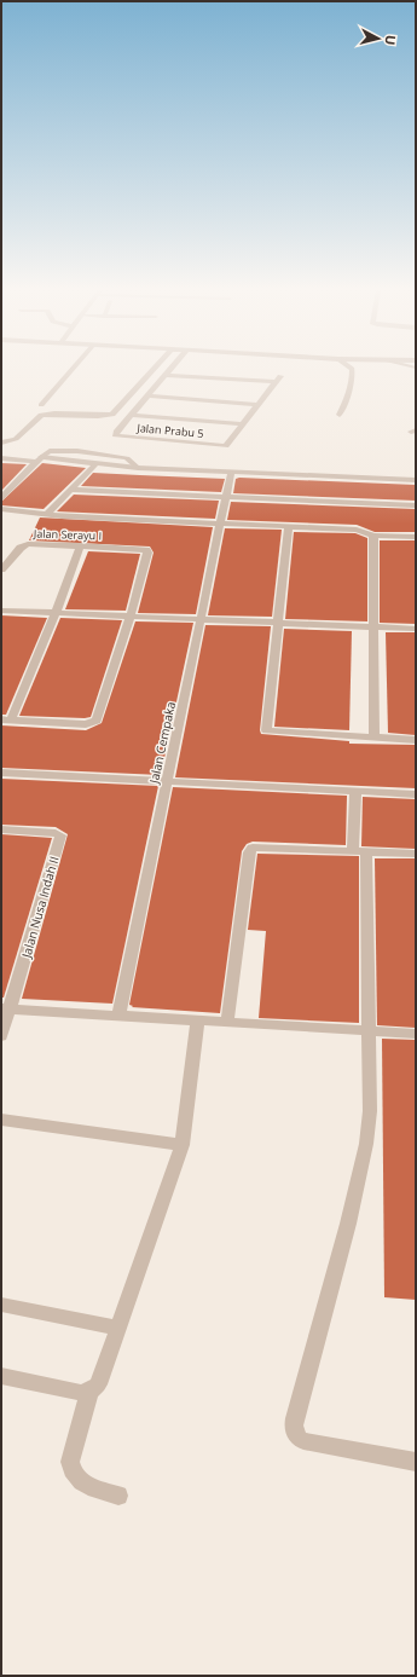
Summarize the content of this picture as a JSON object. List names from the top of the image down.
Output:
{
  "streets": {
    "street": [
      "Jalan Prabu 5",
      "Jalan Serayu I",
      "Jalan Cempaka",
      "Jalan Nusa Indah II"
    ]
  },
  "north": "right"
}
